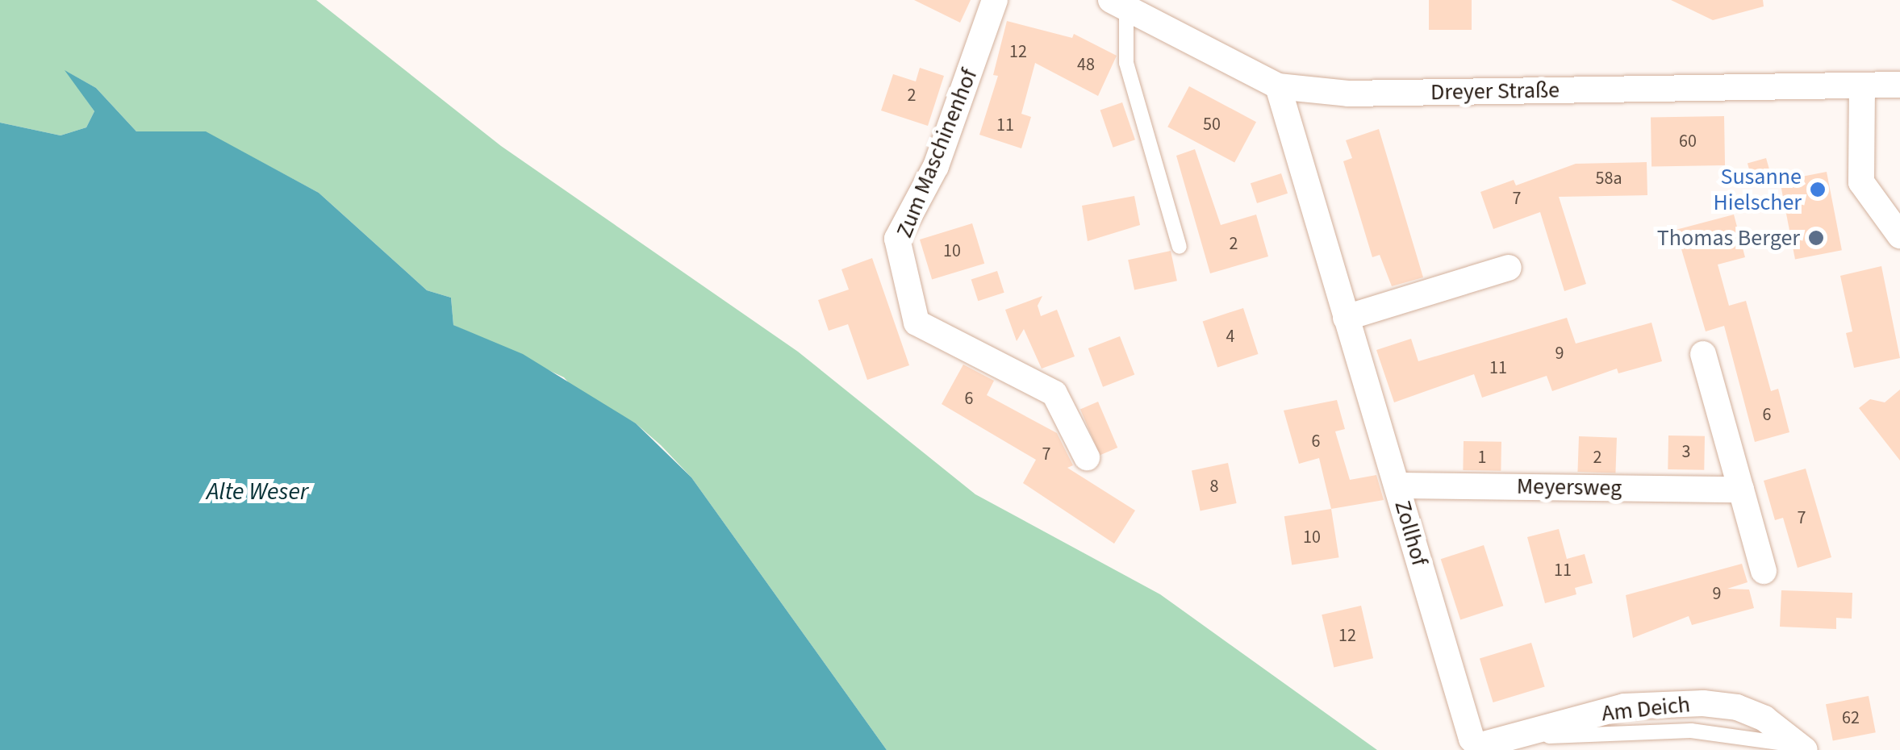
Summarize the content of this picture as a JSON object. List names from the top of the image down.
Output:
{
  "streets": {
    "street": [
      "Dreyer Straße",
      "Zum Maschinenhof",
      "Meyersweg",
      "Zollhof",
      "Am Deich"
    ]
  },
  "crossings": [
    ["Dreyer Straße", "Zollhof"],
    ["Meyersweg", "Zollhof"],
    ["Zollhof", "Am Deich"]
  ],
  "water": ["Alte Weser"],
  "places": ["Susanne Hielscher", "Thomas Berger"],
  "house_numbers": [
    "12",
    "48",
    "2",
    "50",
    "11",
    "60",
    "58a",
    "7",
    "2",
    "10",
    "4",
    "9",
    "11",
    "6",
    "6",
    "6",
    "3",
    "7",
    "1",
    "2",
    "8",
    "7",
    "10",
    "11",
    "9",
    "12",
    "62"
  ]
}
